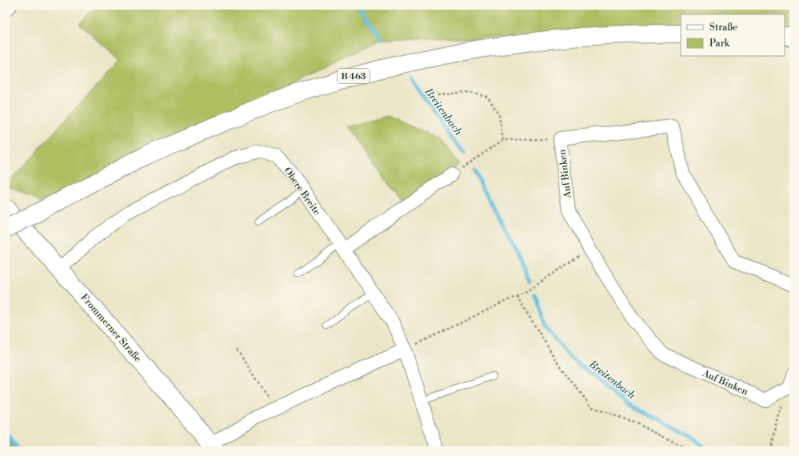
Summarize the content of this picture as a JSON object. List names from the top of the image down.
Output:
{
  "streets": {
    "main road": ["B 463", "Frommerner Straße"],
    "street": ["Auf Binken", "Obere Breite"]
  },
  "crossings": [
    ["Obere Breite", "Frommerner Straße"]
  ],
  "water": ["Breitenbach"],
  "legend": ["Straße", "Park"]
}
